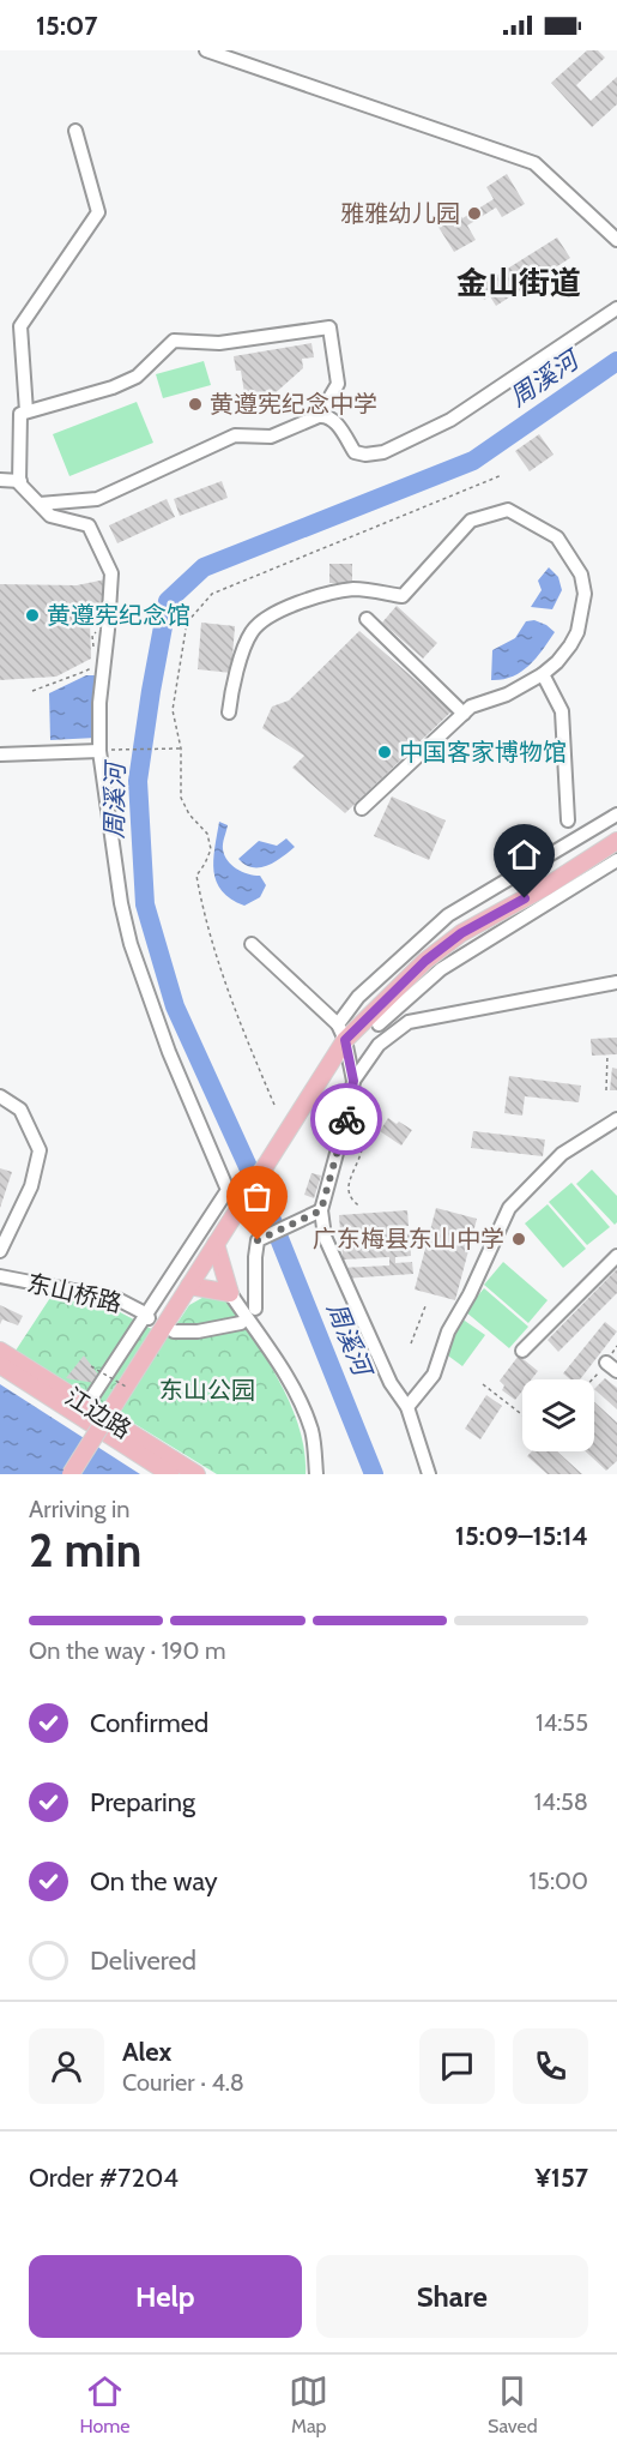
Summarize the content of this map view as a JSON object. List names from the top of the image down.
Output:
{
  "streets": {
    "main road": ["江边路"],
    "street": ["东山桥路"]
  },
  "districts": ["金山街道"],
  "water": ["周溪河"],
  "parks": ["东山公园"],
  "places": [
    "雅雅幼儿园",
    "黄遵宪纪念中学",
    "黄遵宪纪念馆",
    "中国客家博物馆",
    "广东梅县东山中学"
  ],
  "page": {
    "status": "15:07",
    "heading": ["2 min", "Arriving in", "15:09–15:14"],
    "panel": [
      "Alex",
      "Courier · 4.8",
      "Order #7204",
      "¥157"
    ],
    "bar": "On the way · 190 m",
    "list": [
      ["Confirmed", "14:55"],
      ["Preparing", "14:58"],
      ["On the way", "15:00"],
      "Delivered"
    ],
    "buttons": ["Help", "Share"],
    "tabs": ["Home", "Map", "Saved"]
  }
}
